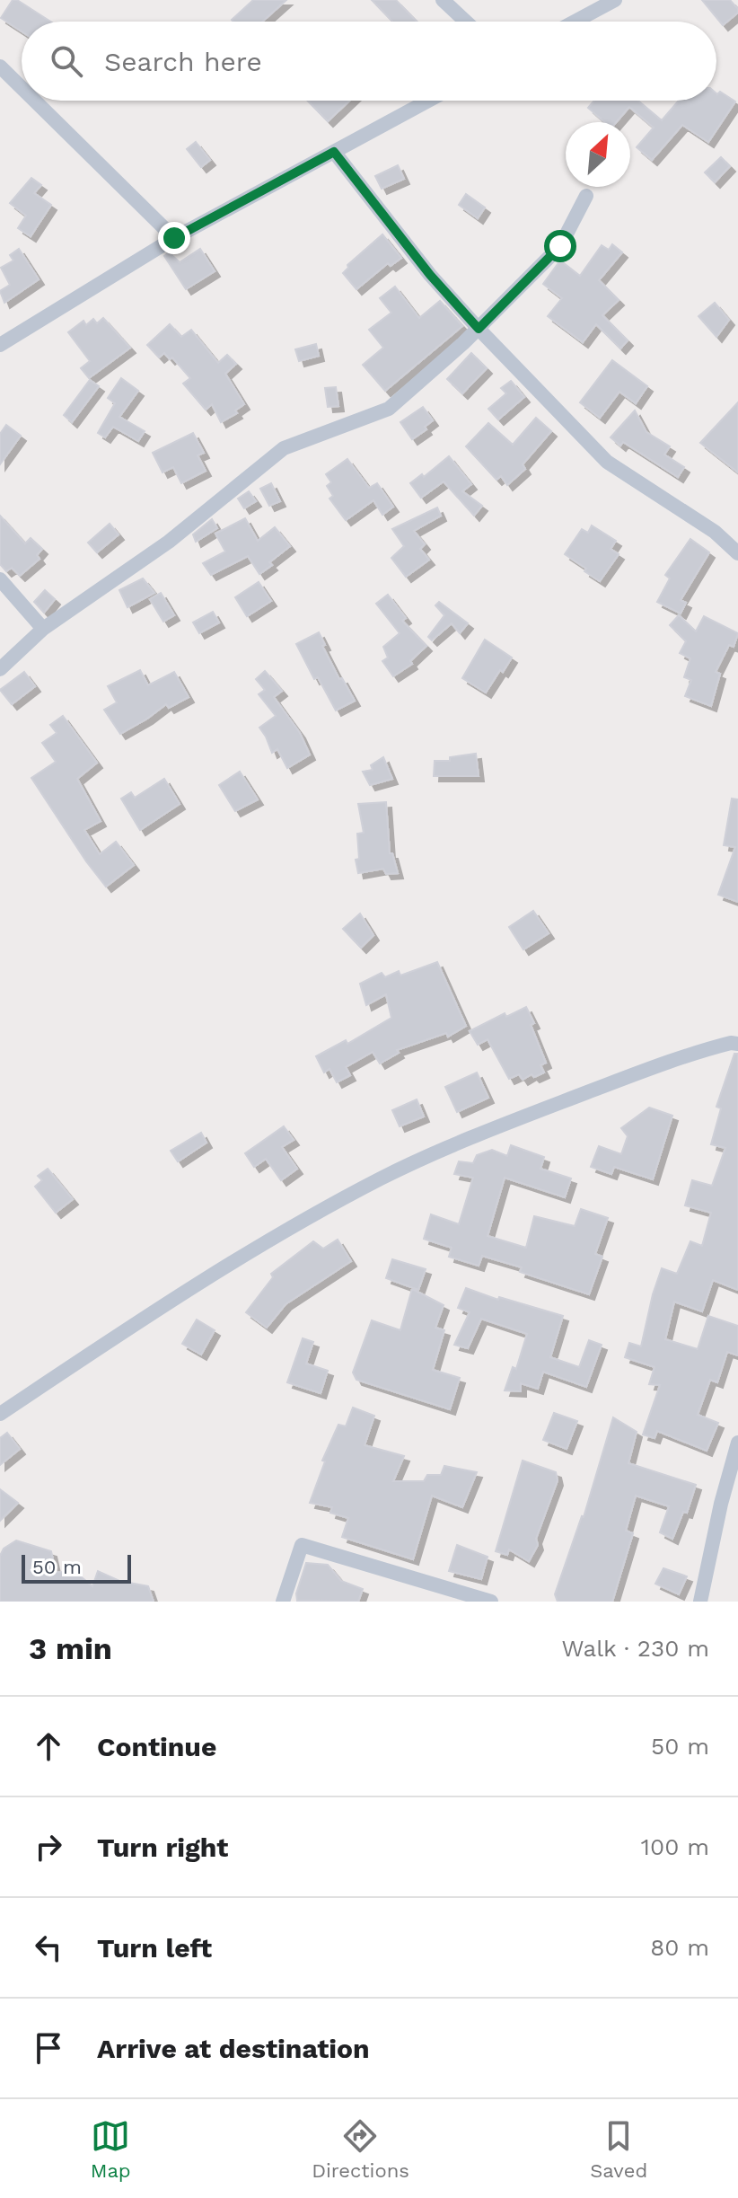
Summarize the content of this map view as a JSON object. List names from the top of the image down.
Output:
{
  "scale_bar": "50 m",
  "north": "top right",
  "page": {
    "search": "Search here",
    "scale": "50 m",
    "heading": ["3 min", "Walk · 230 m"],
    "list": [
      ["Continue", "50 m"],
      ["Turn right", "100 m"],
      ["Turn left", "80 m"],
      "Arrive at destination"
    ],
    "nav": ["Map", "Directions", "Saved"]
  }
}
